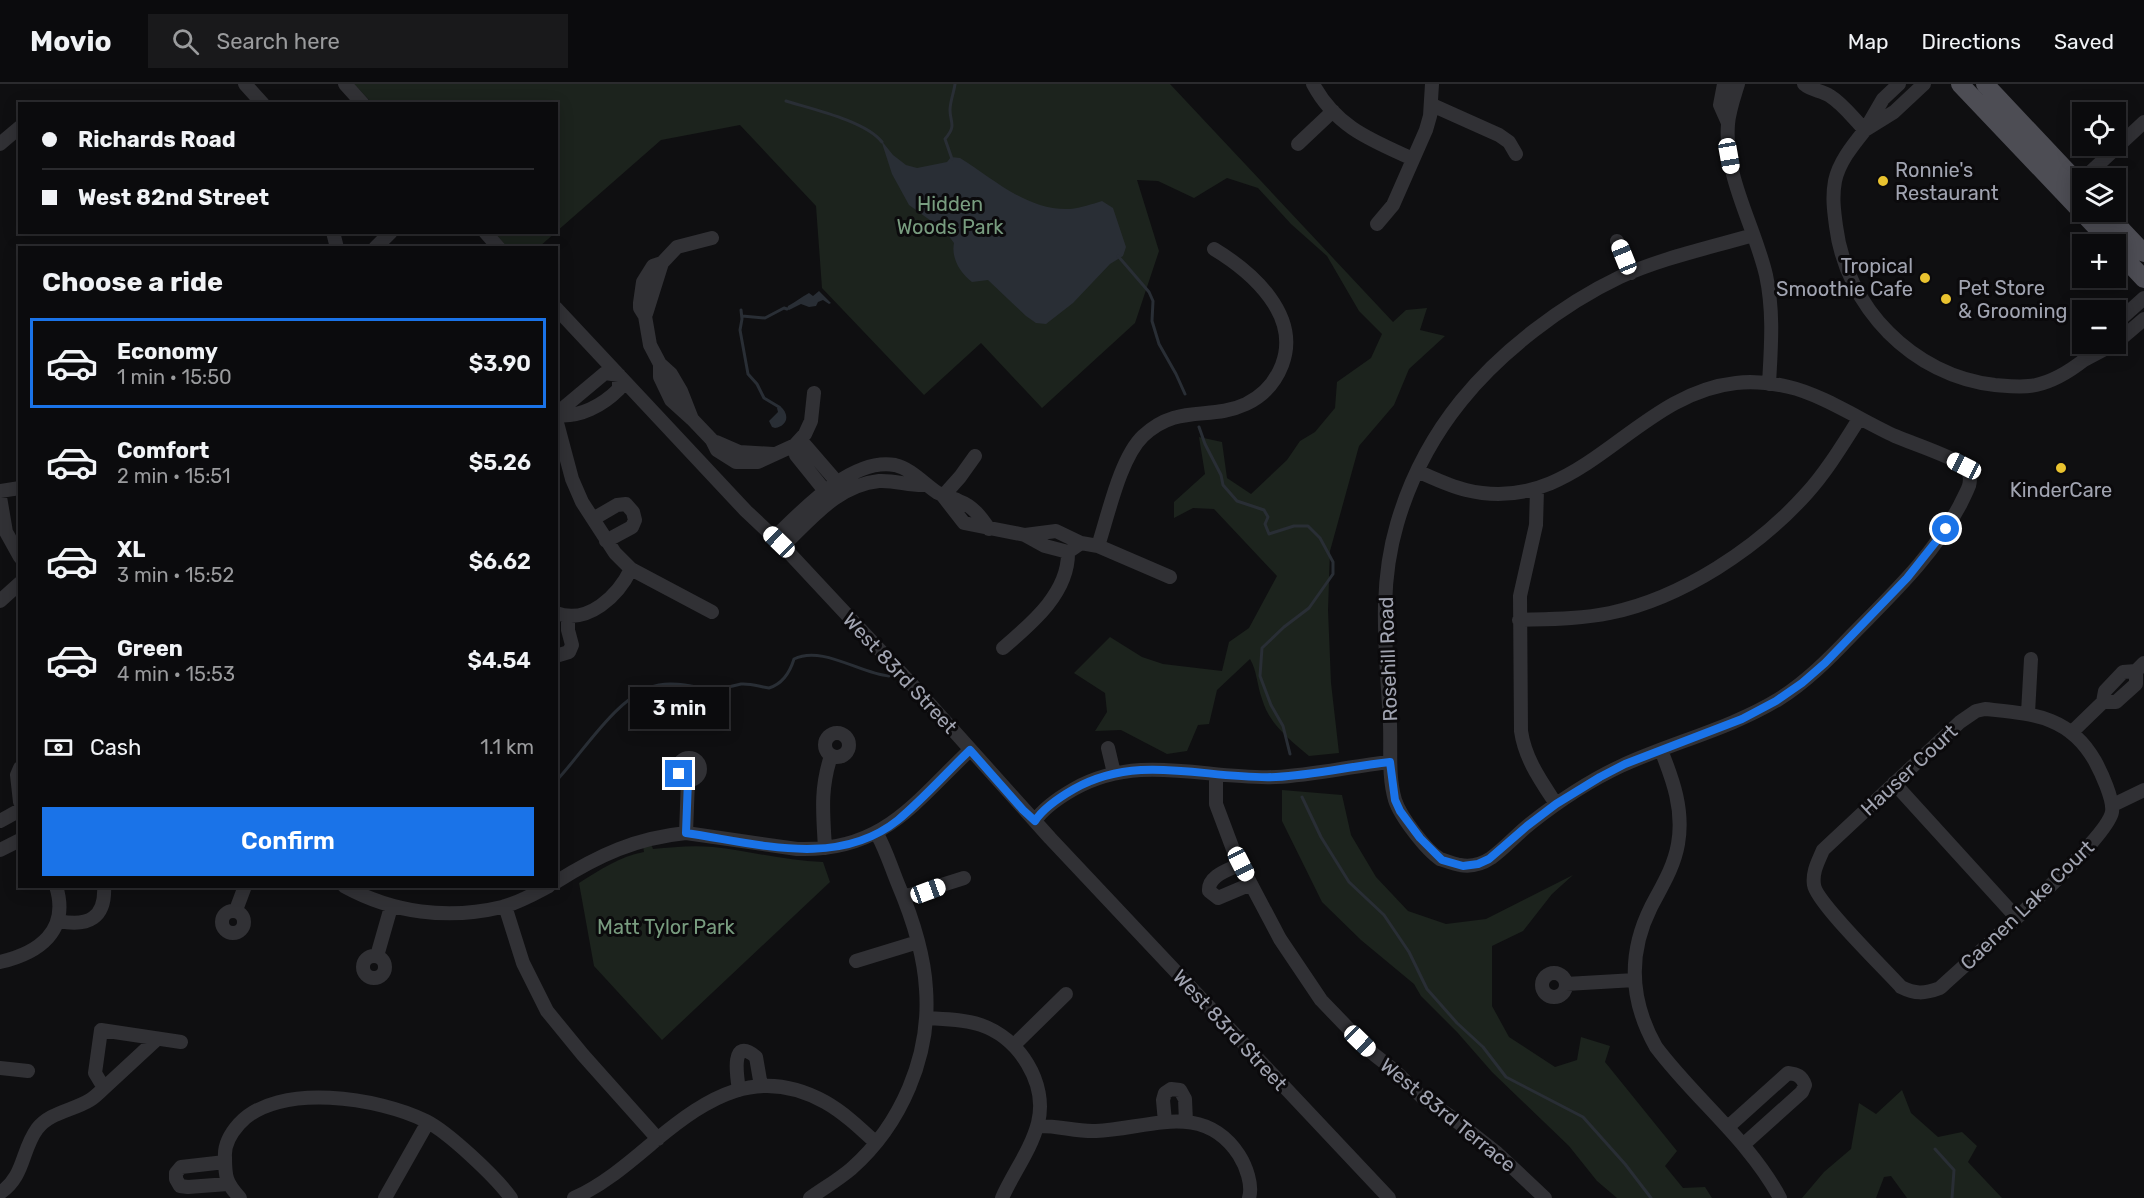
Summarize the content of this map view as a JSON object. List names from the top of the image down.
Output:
{
  "streets": {
    "street": [
      "Rosehill Road",
      "West 83rd Street",
      "Hauser Court",
      "Caenen Lake Court",
      "West 83rd Terrace"
    ]
  },
  "crossings": [
    ["Hauser Court", "Caenen Lake Court"]
  ],
  "parks": ["Hidden Woods Park", "Matt Tylor Park"],
  "places": [
    "Ronnie's Restaurant",
    "Tropical Smoothie Cafe",
    "Pet Store & Grooming",
    "KinderCare"
  ],
  "page": {
    "header": "Movio",
    "search": "Search here",
    "nav": ["Map", "Directions", "Saved"],
    "map_buttons": ["+", "−"],
    "banner": ["Richards Road", "West 82nd Street"],
    "heading": "Choose a ride",
    "list": [
      {
        "name": "Economy",
        "note": "1 min · 15:50",
        "value": "$3.90"
      },
      {
        "name": "Comfort",
        "note": "2 min · 15:51",
        "value": "$5.26"
      },
      {
        "name": "XL",
        "note": "3 min · 15:52",
        "value": "$6.62"
      },
      {
        "name": "Green",
        "note": "4 min · 15:53",
        "value": "$4.54"
      }
    ],
    "bubble": "3 min",
    "pay": ["Cash", "1.1 km"],
    "buttons": "Confirm"
  }
}
